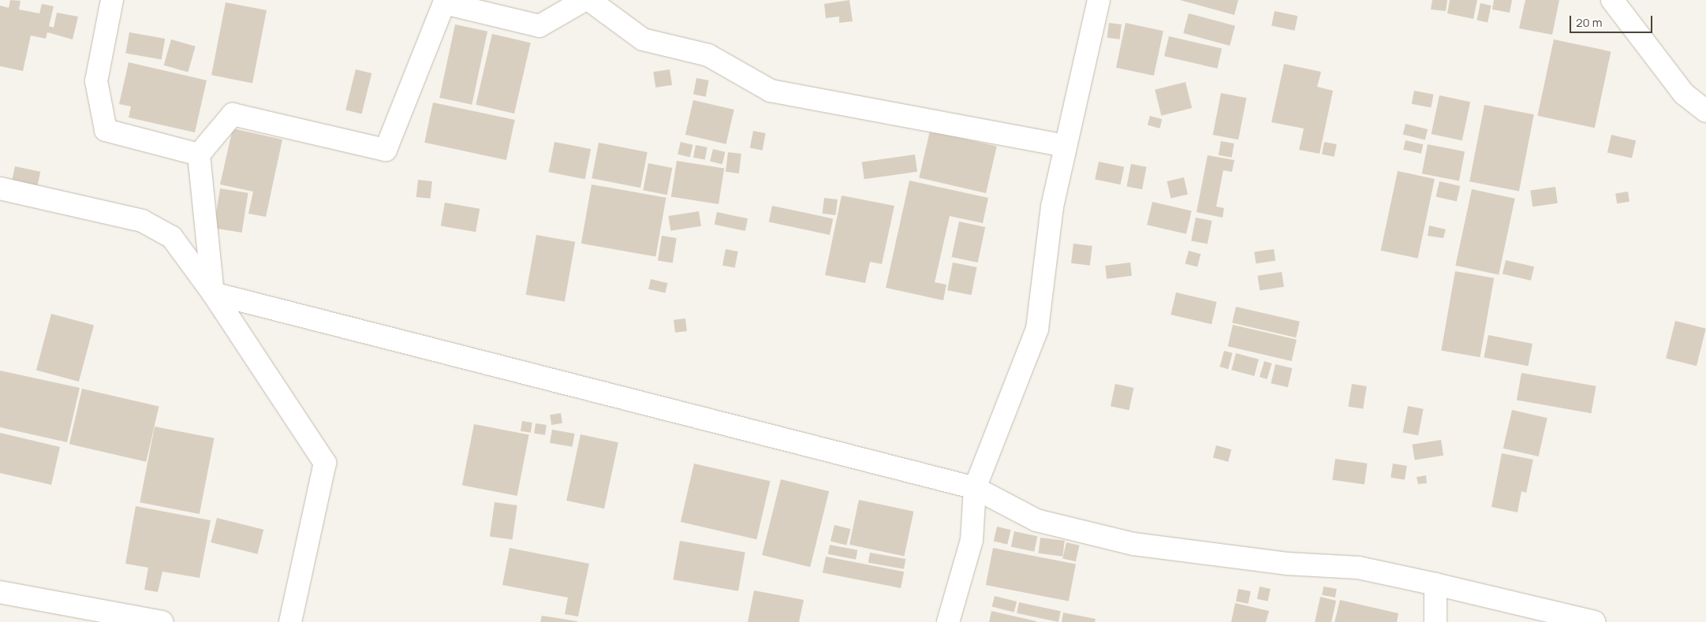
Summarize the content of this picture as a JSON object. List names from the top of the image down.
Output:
{
  "scale_bar": "20 m"
}
